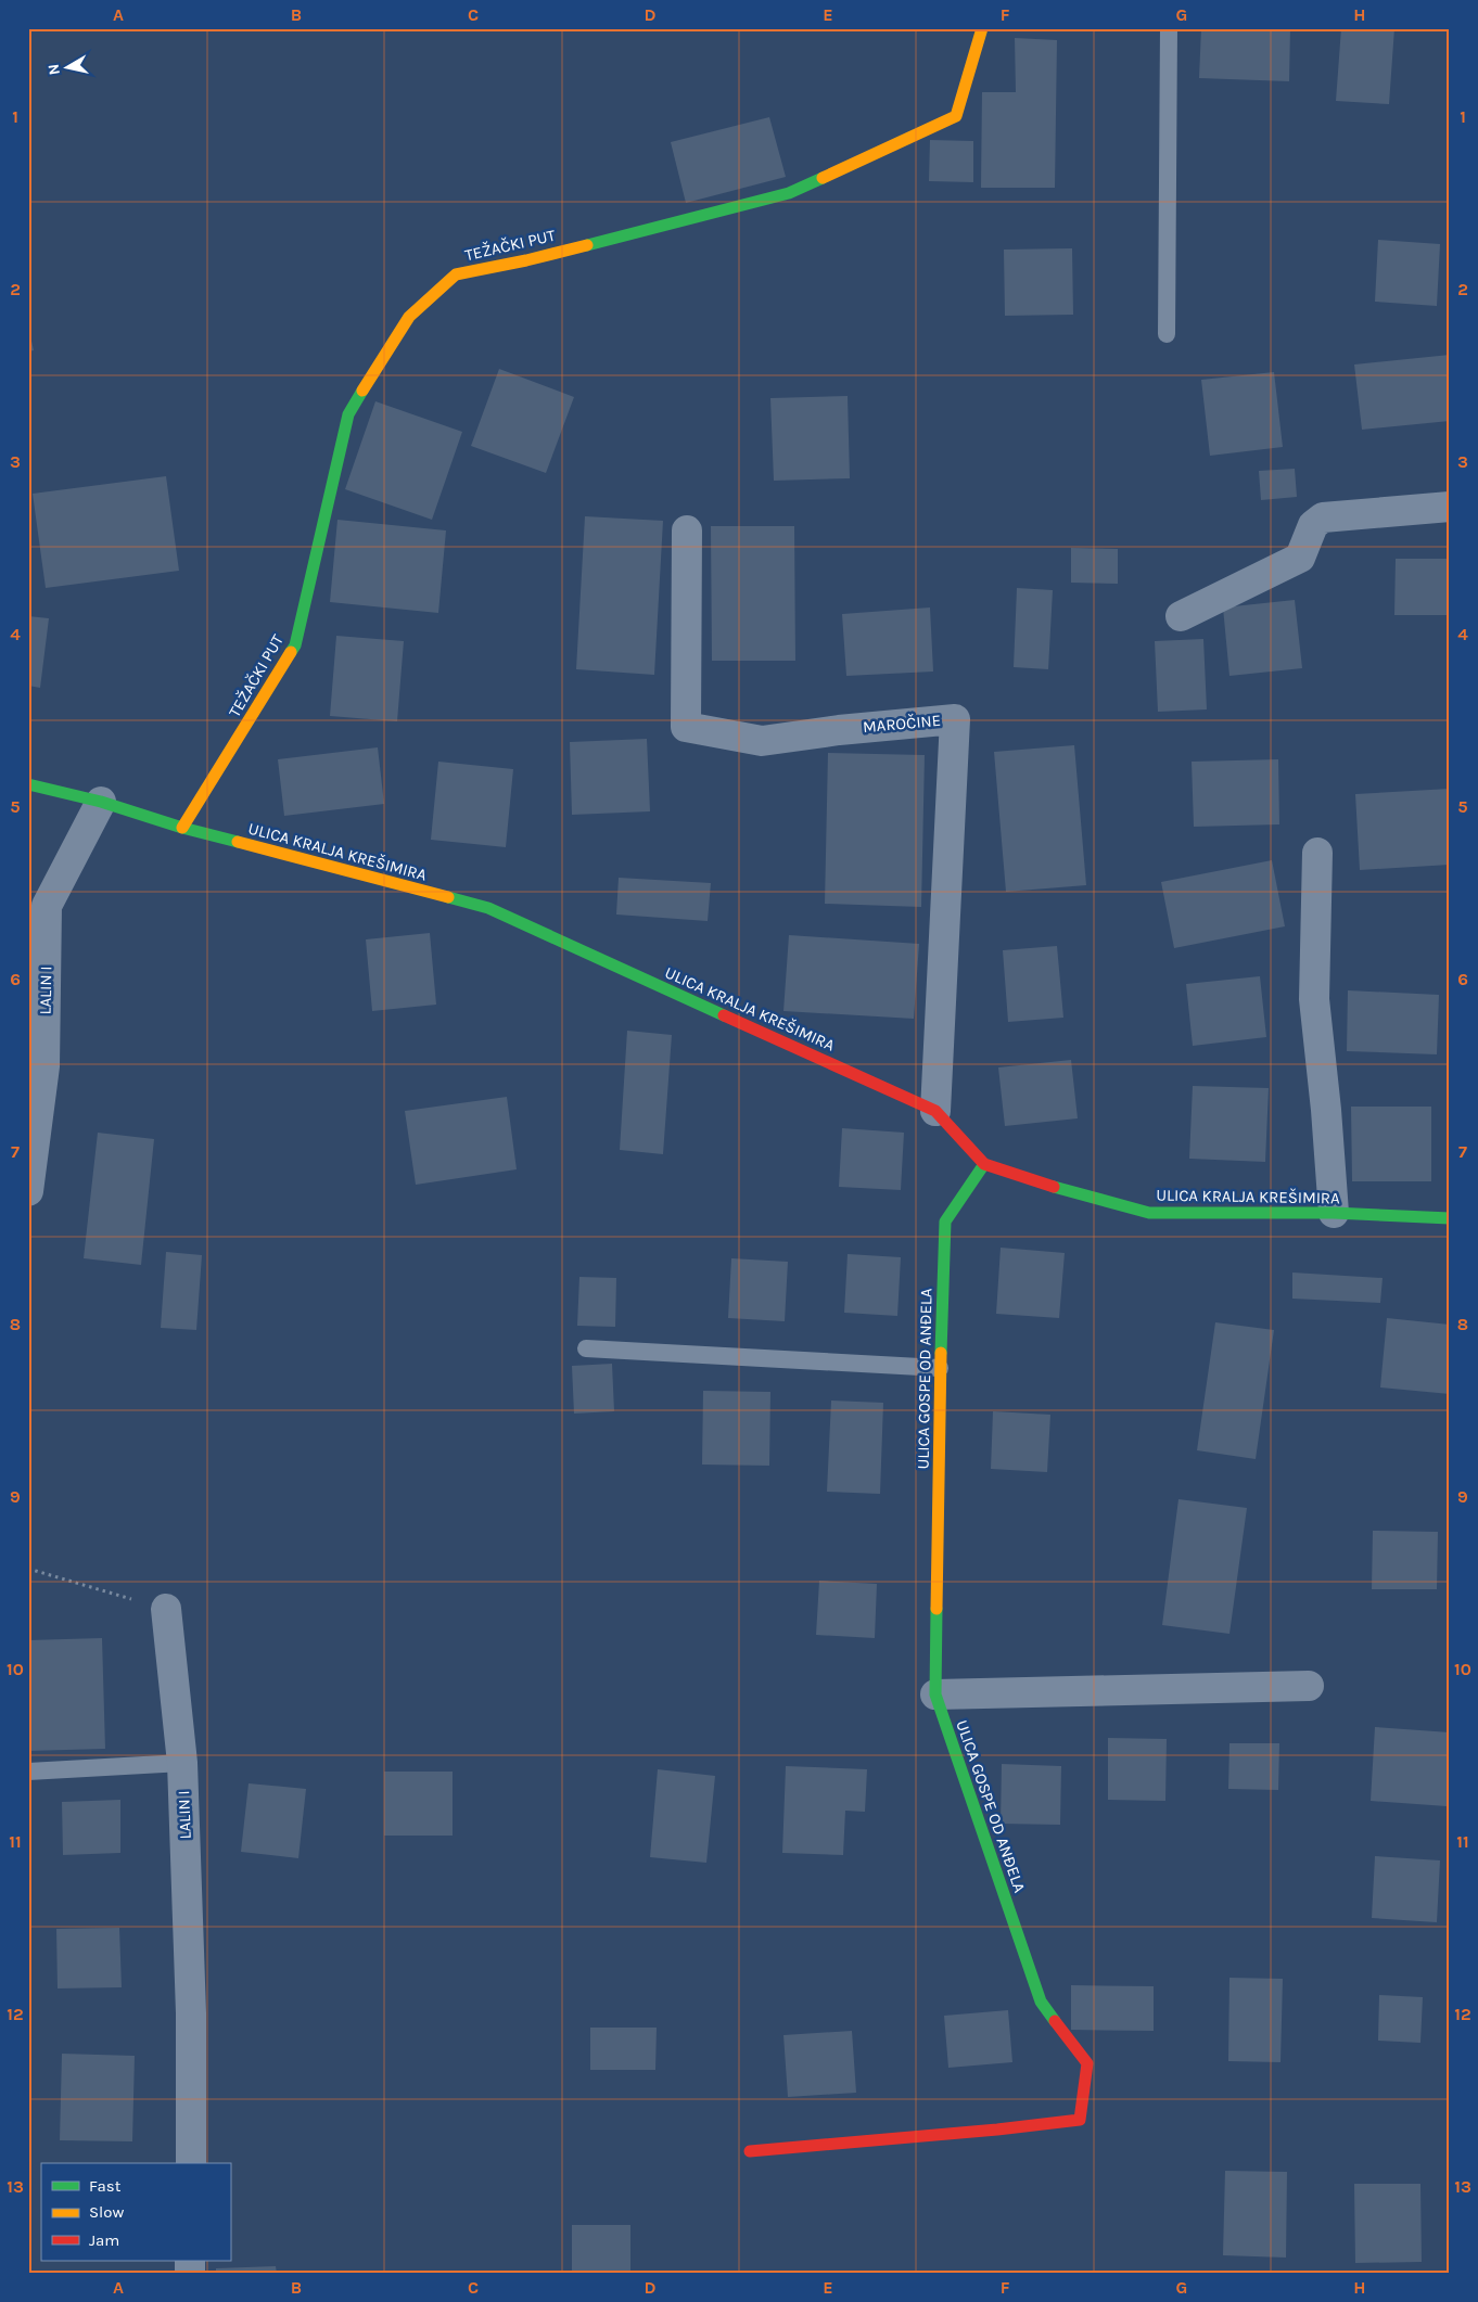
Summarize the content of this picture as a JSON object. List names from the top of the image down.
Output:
{
  "streets": {
    "street": [
      "TEŽAČKI PUT",
      "MAROČINE",
      "ULICA KRALJA KREŠIMIRA",
      "LALIN I",
      "ULICA GOSPE OD ANĐELA"
    ]
  },
  "crossings": [
    ["TEŽAČKI PUT", "ULICA KRALJA KREŠIMIRA"],
    ["MAROČINE", "ULICA KRALJA KREŠIMIRA"],
    ["ULICA KRALJA KREŠIMIRA", "LALIN I"],
    ["ULICA KRALJA KREŠIMIRA", "ULICA GOSPE OD ANĐELA"]
  ],
  "legend": ["Fast", "Slow", "Jam"],
  "north": "left",
  "grid": {
    "columns": [
      "A",
      "B",
      "C",
      "D",
      "E",
      "F",
      "G",
      "H"
    ],
    "rows": [
      "1",
      "2",
      "3",
      "4",
      "5",
      "6",
      "7",
      "8",
      "9",
      "10",
      "11",
      "12",
      "13"
    ]
  }
}
